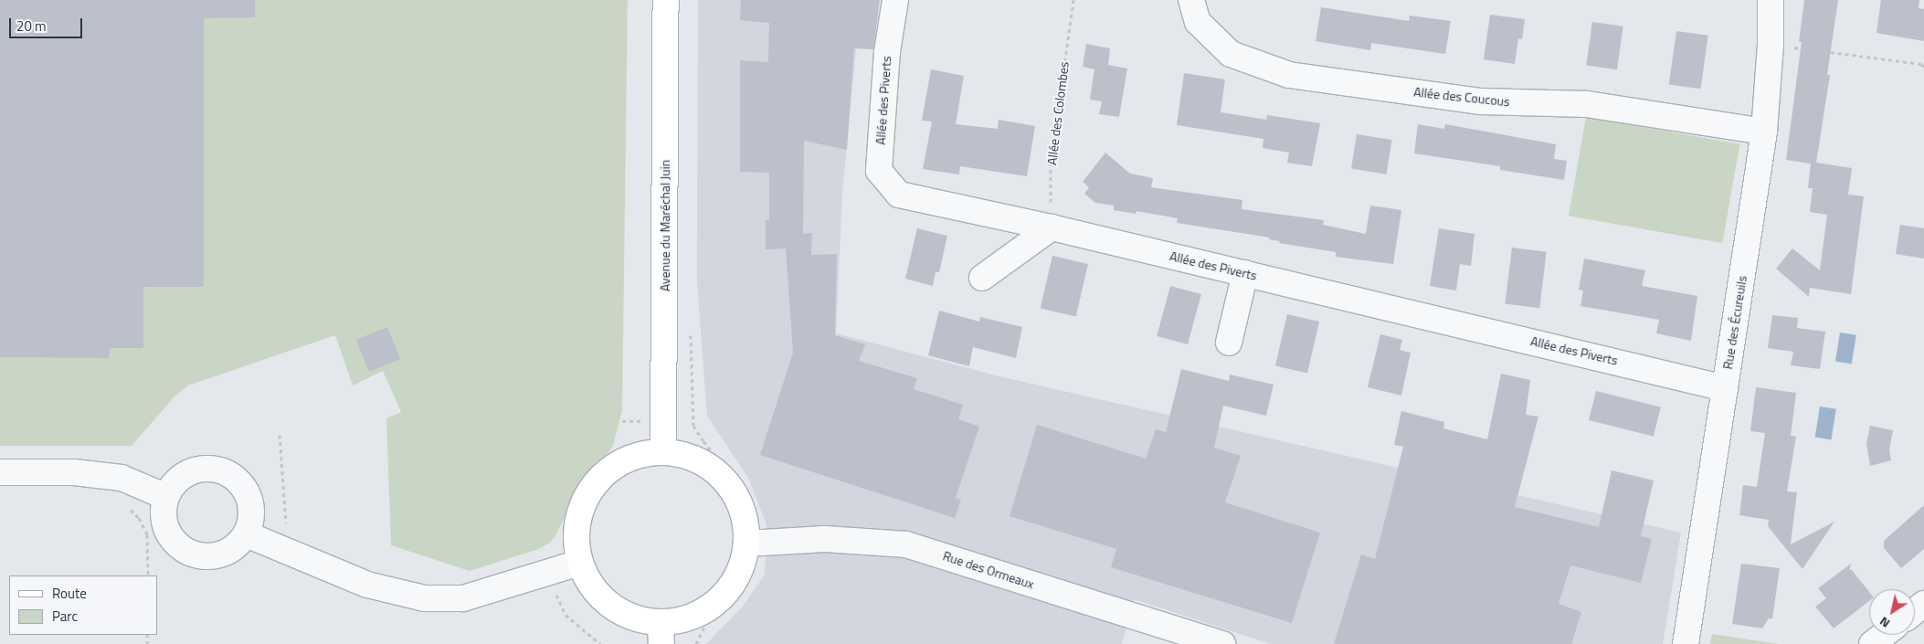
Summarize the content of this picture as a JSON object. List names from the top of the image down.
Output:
{
  "streets": {
    "main road": ["Avenue du Maréchal Juin"],
    "street": [
      "Allée des Coucous",
      "Allée des Piverts",
      "Rue des Écureuils",
      "Rue des Ormeaux"
    ],
    "path": ["Allée des Colombes"]
  },
  "crossings": [
    ["Allée des Coucous", "Rue des Écureuils"],
    ["Allée des Piverts", "Allée des Colombes"],
    ["Allée des Piverts", "Rue des Écureuils"]
  ],
  "legend": ["Route", "Parc"],
  "scale_bar": "20 m",
  "north": "bottom left"
}
